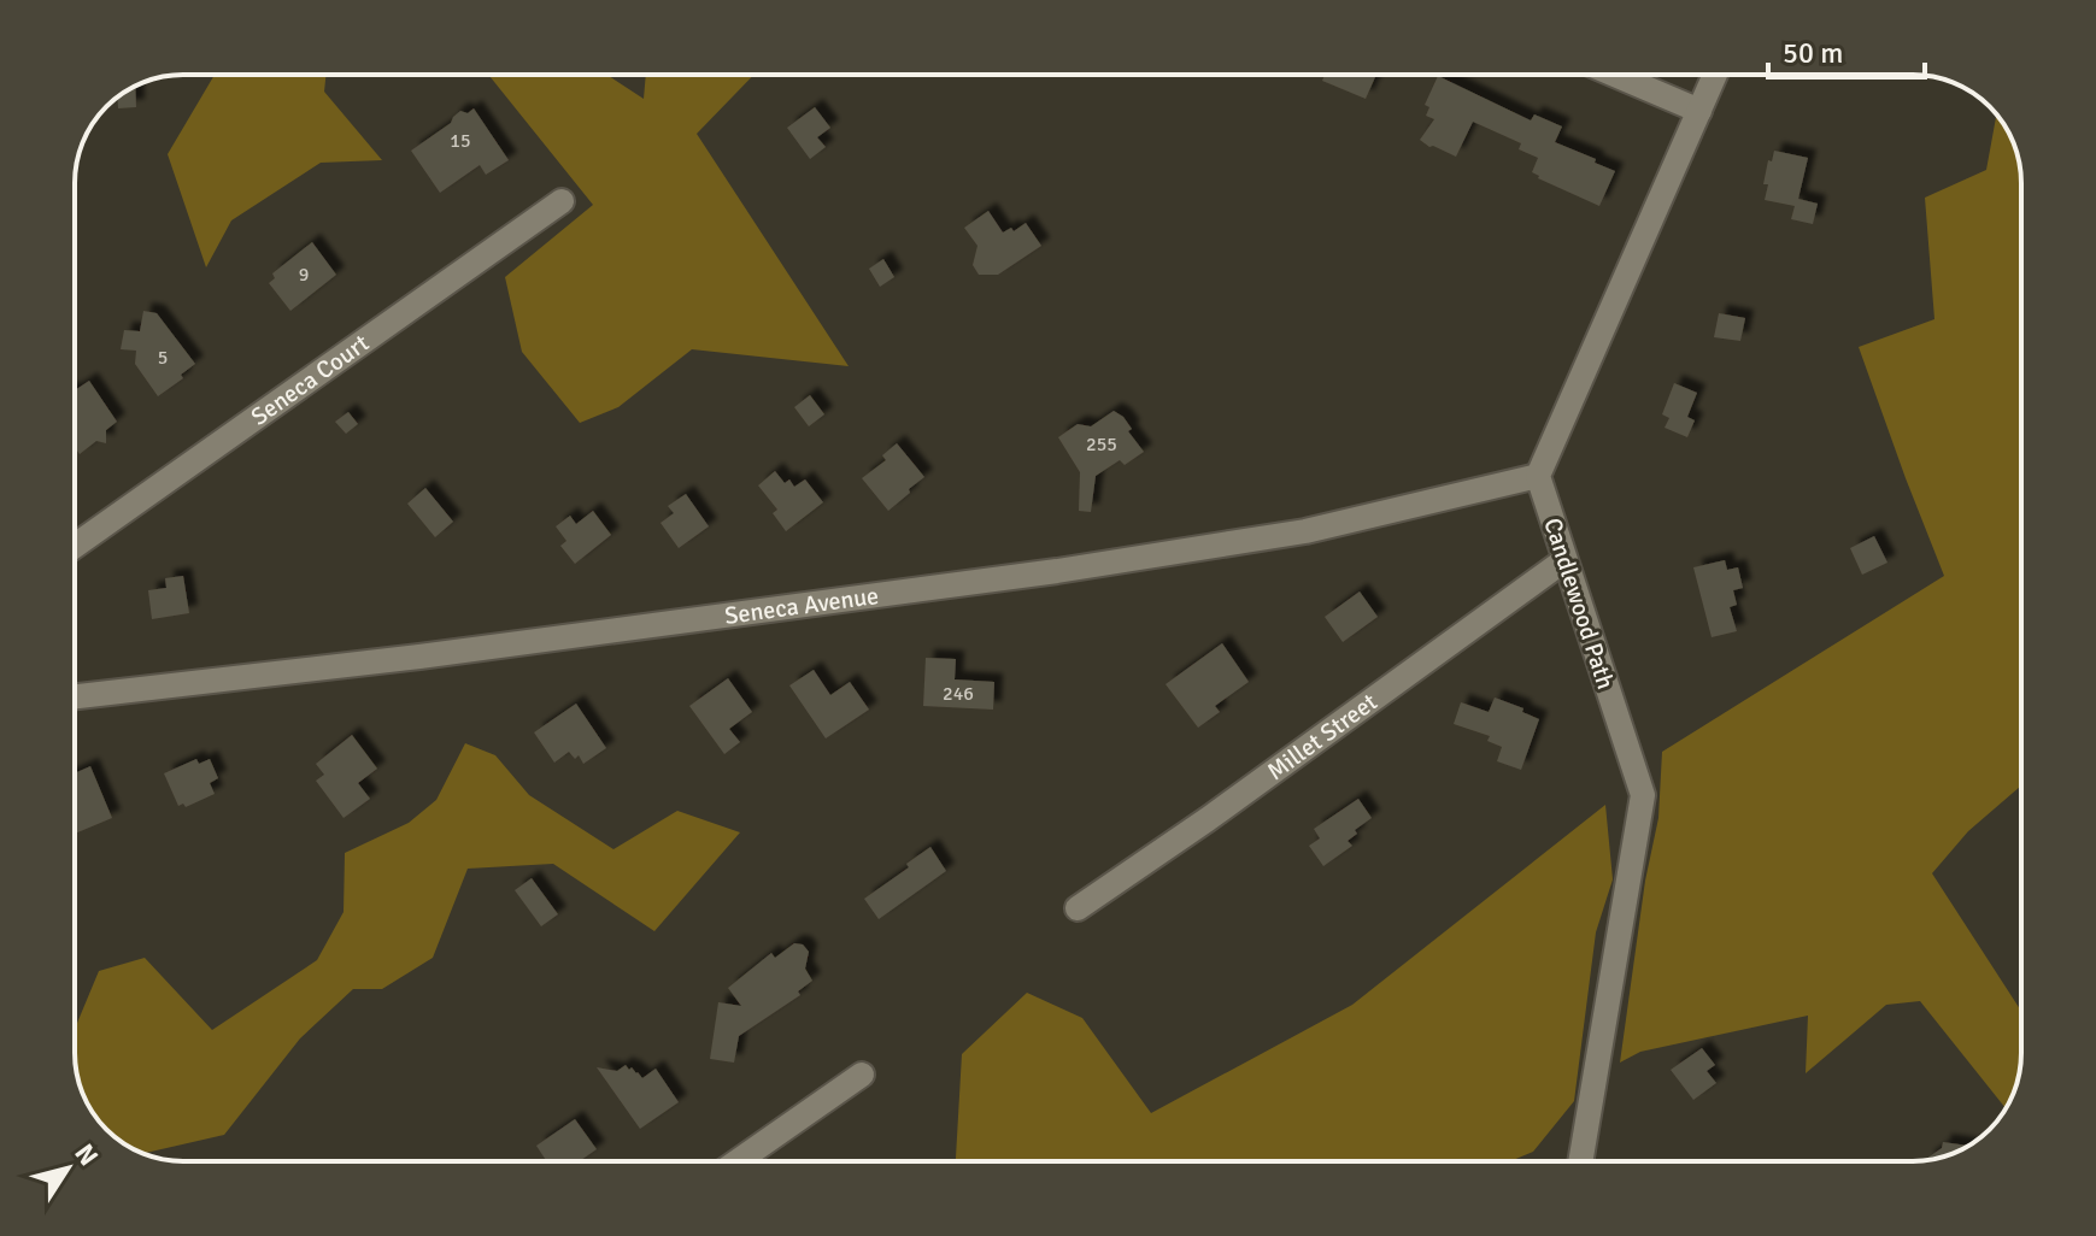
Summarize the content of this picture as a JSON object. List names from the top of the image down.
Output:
{
  "streets": {
    "street": [
      "Seneca Court",
      "Candlewood Path",
      "Seneca Avenue",
      "Millet Street"
    ]
  },
  "crossings": [
    ["Candlewood Path", "Seneca Avenue"],
    ["Candlewood Path", "Millet Street"]
  ],
  "house_numbers": [
    "15",
    "9",
    "5",
    "255",
    "246"
  ],
  "scale_bar": "50 m",
  "north": "top right"
}
